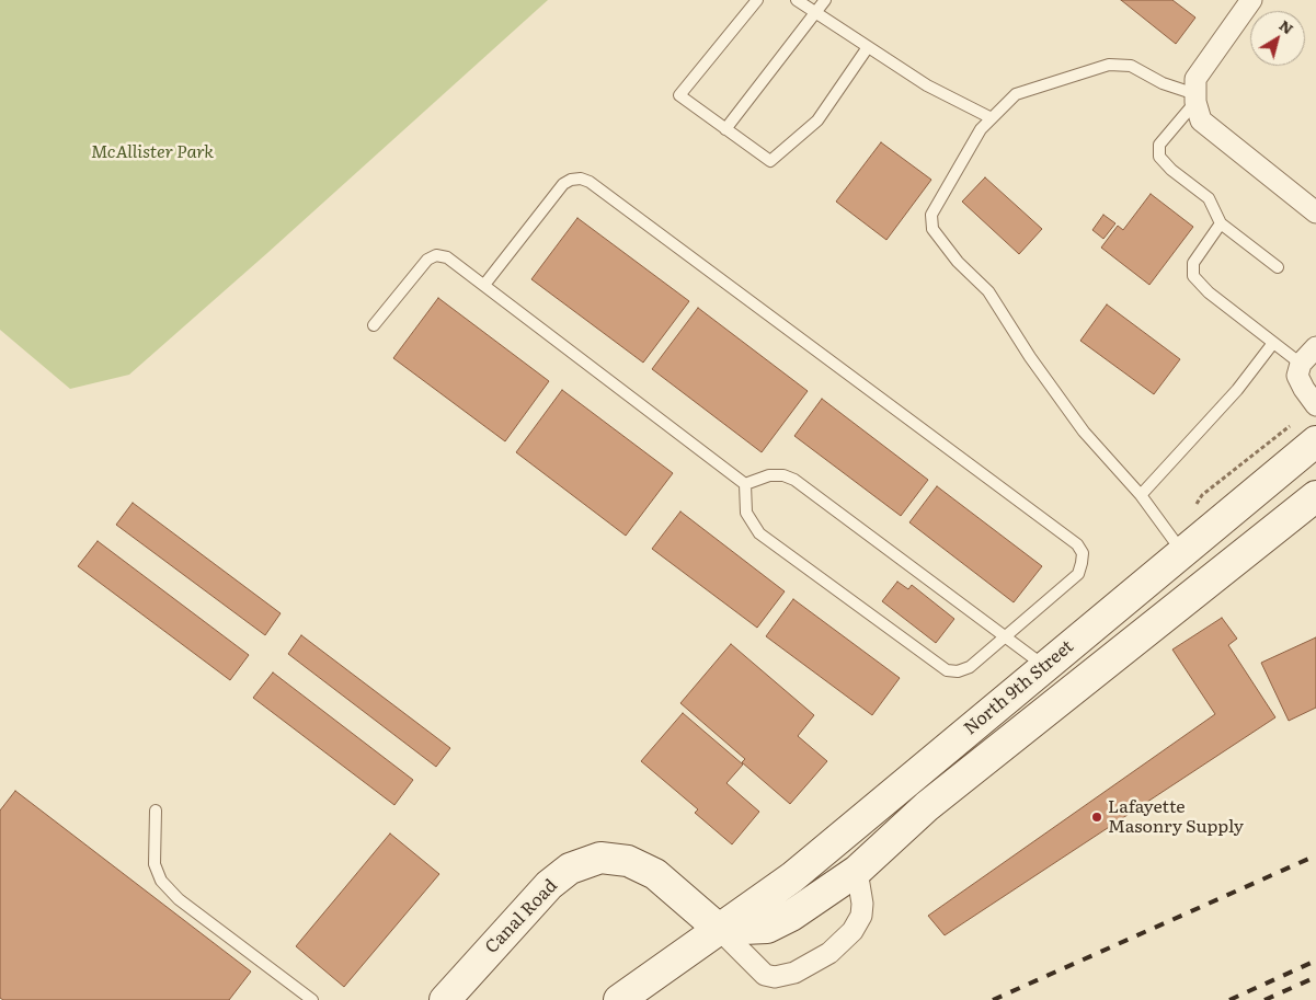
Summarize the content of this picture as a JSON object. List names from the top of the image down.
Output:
{
  "streets": {
    "main road": ["North 9th Street", "Canal Road"]
  },
  "crossings": [
    ["North 9th Street", "Canal Road"]
  ],
  "parks": ["McAllister Park"],
  "places": ["Lafayette Masonry Supply"],
  "north": "top right"
}
